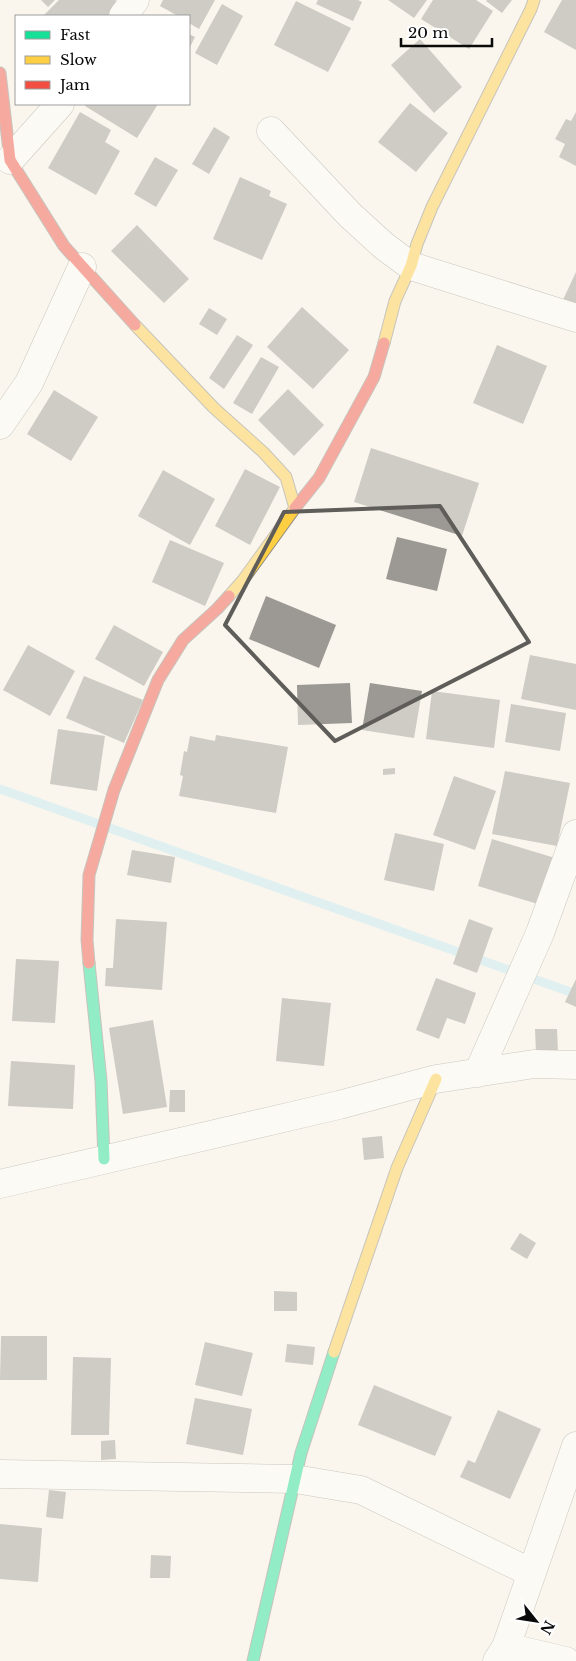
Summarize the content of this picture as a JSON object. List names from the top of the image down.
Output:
{
  "legend": ["Fast", "Slow", "Jam"],
  "scale_bar": "20 m",
  "north": "bottom right"
}
